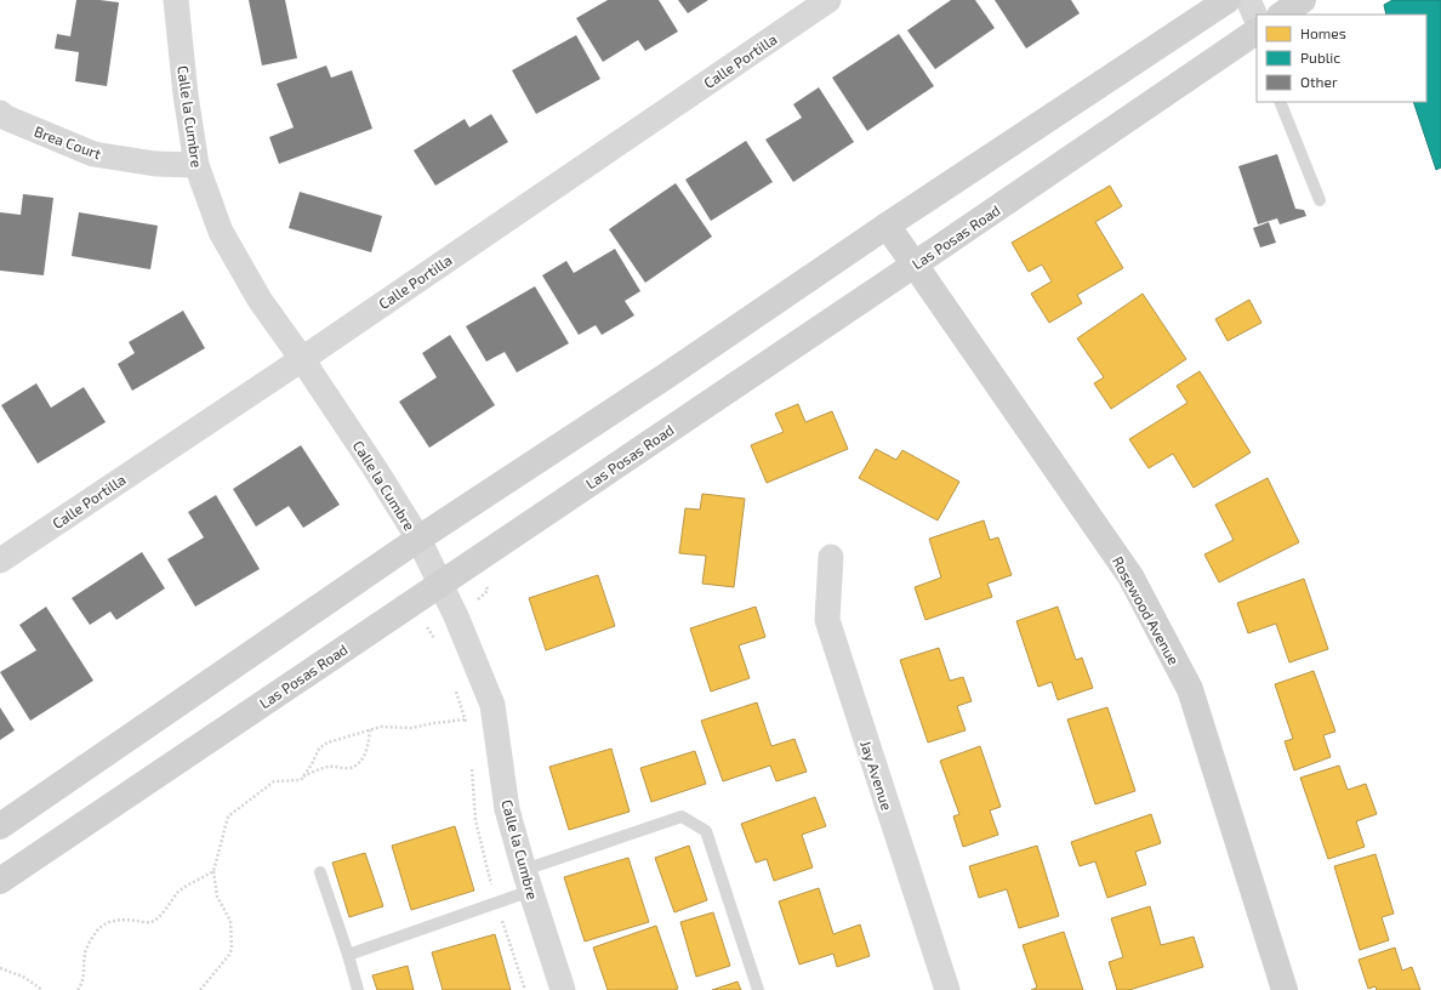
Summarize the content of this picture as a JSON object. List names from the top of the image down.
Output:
{
  "streets": {
    "main road": ["Las Posas Road", "Rosewood Avenue"],
    "street": [
      "Calle Portilla",
      "Calle la Cumbre",
      "Brea Court",
      "Jay Avenue"
    ]
  },
  "crossings": [
    ["Calle Portilla", "Calle la Cumbre"],
    ["Calle la Cumbre", "Brea Court"],
    ["Calle la Cumbre", "Las Posas Road"],
    ["Las Posas Road", "Rosewood Avenue"]
  ],
  "legend": ["Homes", "Public", "Other"]
}
